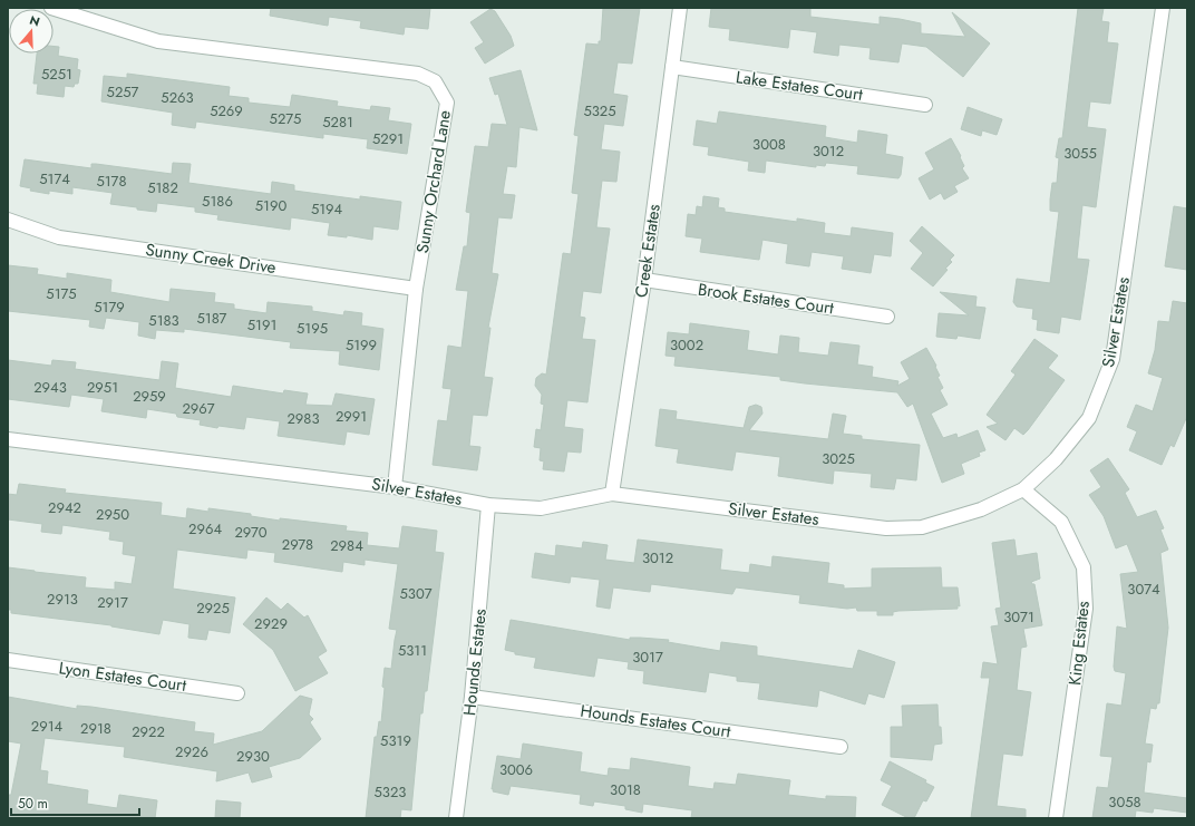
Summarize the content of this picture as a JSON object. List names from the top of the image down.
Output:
{
  "streets": {
    "street": [
      "Lake Estates Court",
      "Sunny Orchard Lane",
      "Creek Estates",
      "Sunny Creek Drive",
      "Brook Estates Court",
      "Silver Estates",
      "King Estates",
      "Hounds Estates",
      "Lyon Estates Court",
      "Hounds Estates Court"
    ]
  },
  "crossings": [
    ["Lake Estates Court", "Creek Estates"],
    ["Sunny Orchard Lane", "Sunny Creek Drive"],
    ["Sunny Orchard Lane", "Silver Estates"],
    ["Creek Estates", "Brook Estates Court"],
    ["Creek Estates", "Silver Estates"],
    ["Silver Estates", "King Estates"],
    ["Silver Estates", "Hounds Estates"],
    ["Hounds Estates", "Hounds Estates Court"]
  ],
  "house_numbers": [
    "5251",
    "5257",
    "5263",
    "5269",
    "5325",
    "5275",
    "5281",
    "5291",
    "3008",
    "3012",
    "3055",
    "5174",
    "5178",
    "5182",
    "5186",
    "5190",
    "5194",
    "5175",
    "5179",
    "5187",
    "5183",
    "5191",
    "5195",
    "5199",
    "3002",
    "2943",
    "2951",
    "2959",
    "2967",
    "2991",
    "2983",
    "3025",
    "2942",
    "2950",
    "2964",
    "2970",
    "2978",
    "2984",
    "3012",
    "3074",
    "5307",
    "2913",
    "2917",
    "2925",
    "3071",
    "2929",
    "5311",
    "3017",
    "2914",
    "2918",
    "2922",
    "5319",
    "2926",
    "2930",
    "3006",
    "3018",
    "5323",
    "3058"
  ],
  "scale_bar": "50 m",
  "north": "top"
}
